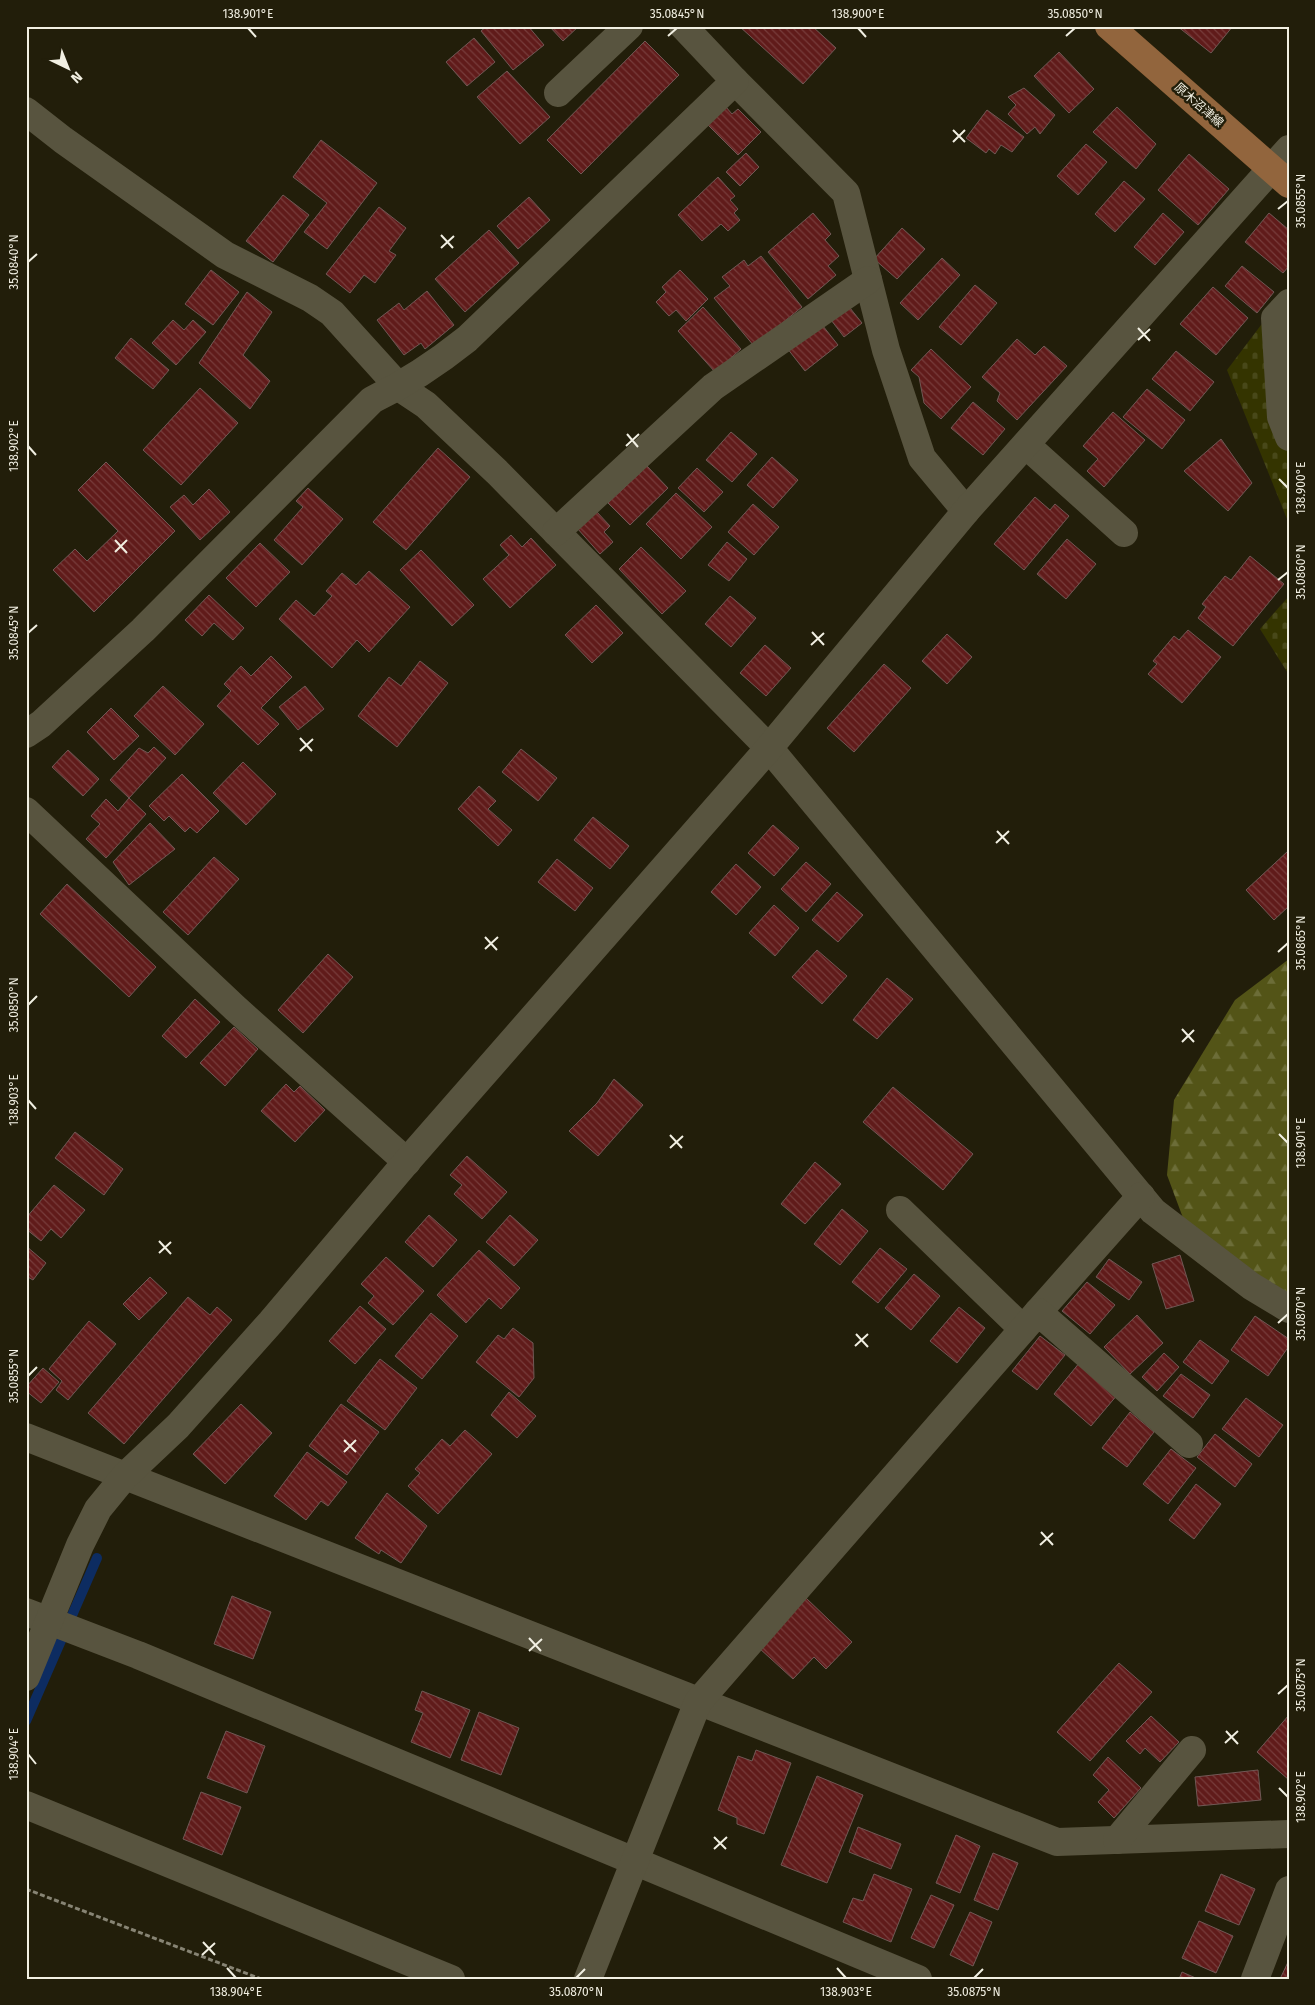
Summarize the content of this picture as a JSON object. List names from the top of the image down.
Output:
{
  "streets": {
    "main road": ["原木沼津線"]
  },
  "north": "bottom right",
  "coordinates": [
    "138.901°E",
    "35.0845°N",
    "138.900°E",
    "35.0850°N",
    "35.0855°N",
    "35.0840°N",
    "138.902°E",
    "35.0860°N",
    "35.0865°N",
    "138.903°E",
    "35.0870°N",
    "35.0875°N",
    "138.904°E"
  ]
}
